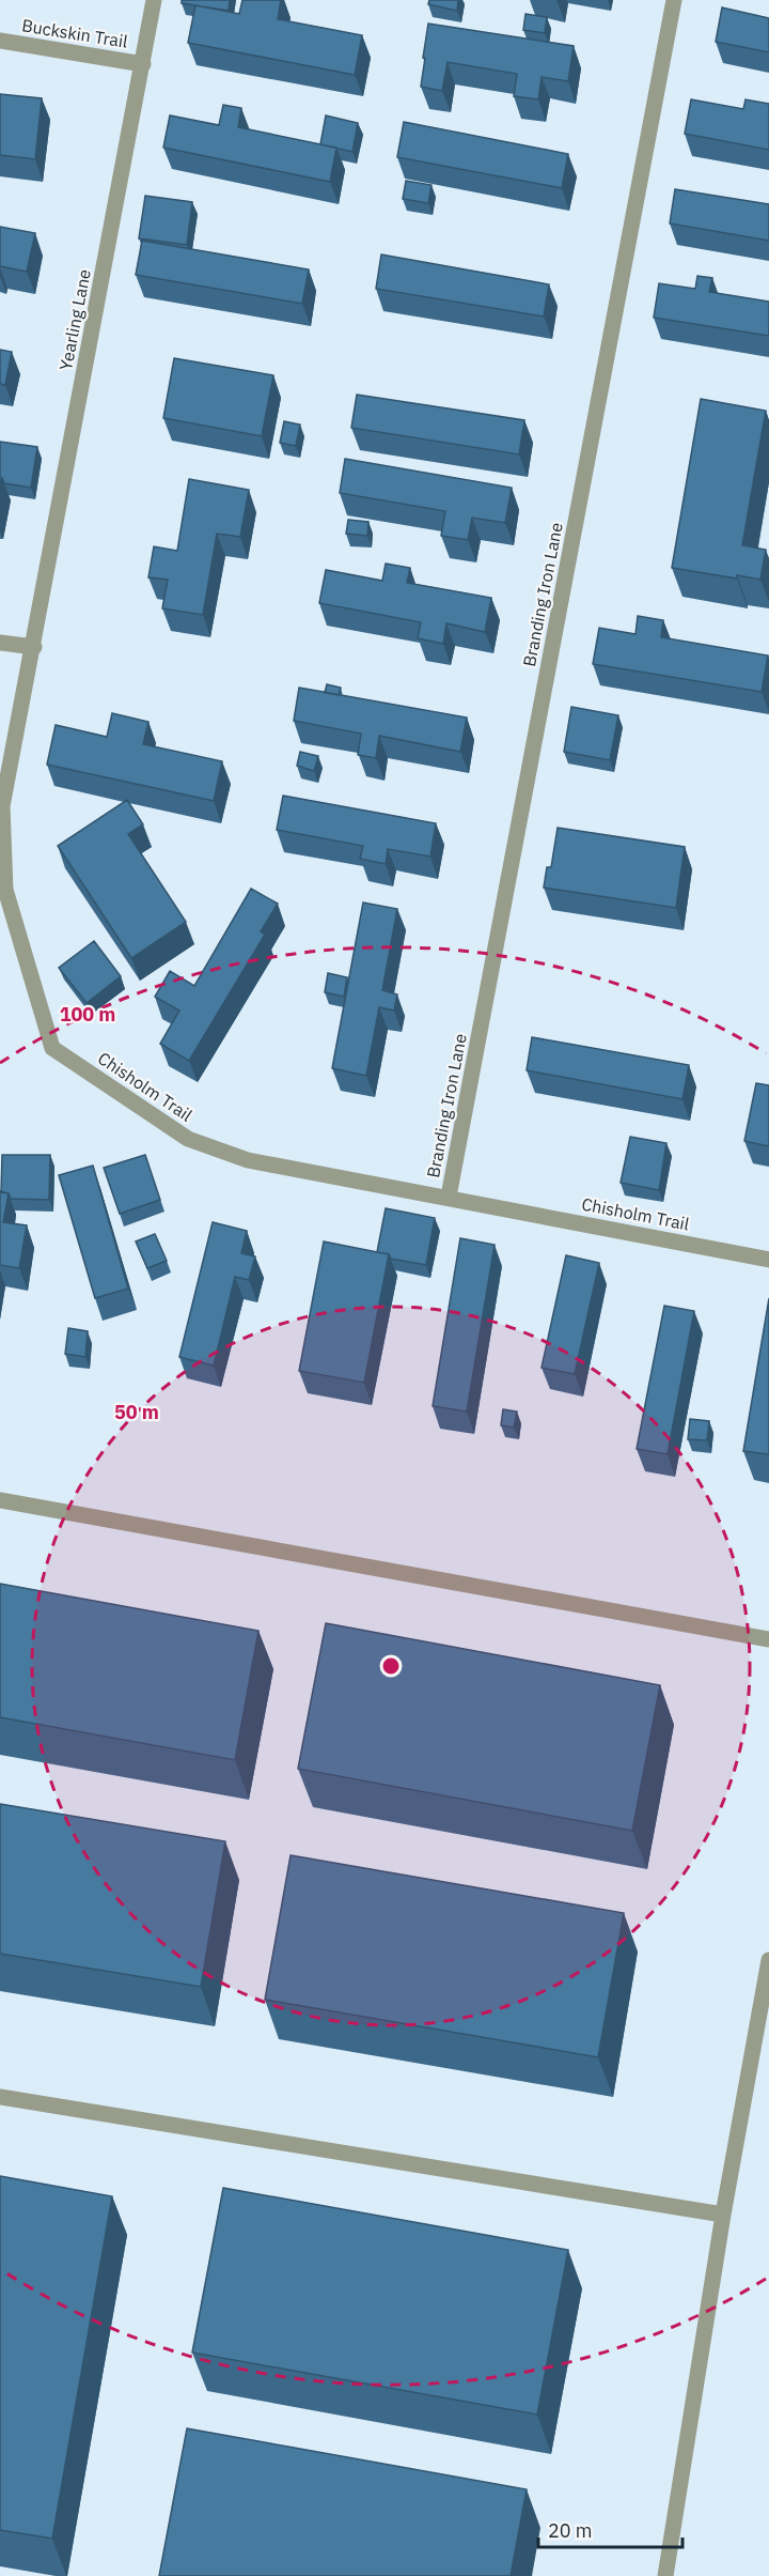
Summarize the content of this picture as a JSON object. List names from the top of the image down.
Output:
{
  "streets": {
    "street": [
      "Buckskin Trail",
      "Yearling Lane",
      "Branding Iron Lane",
      "Chisholm Trail"
    ]
  },
  "crossings": [
    ["Buckskin Trail", "Yearling Lane"],
    ["Yearling Lane", "Chisholm Trail"],
    ["Branding Iron Lane", "Chisholm Trail"]
  ],
  "scale_bar": "20 m",
  "rings": ["100 m", "50 m"]
}
